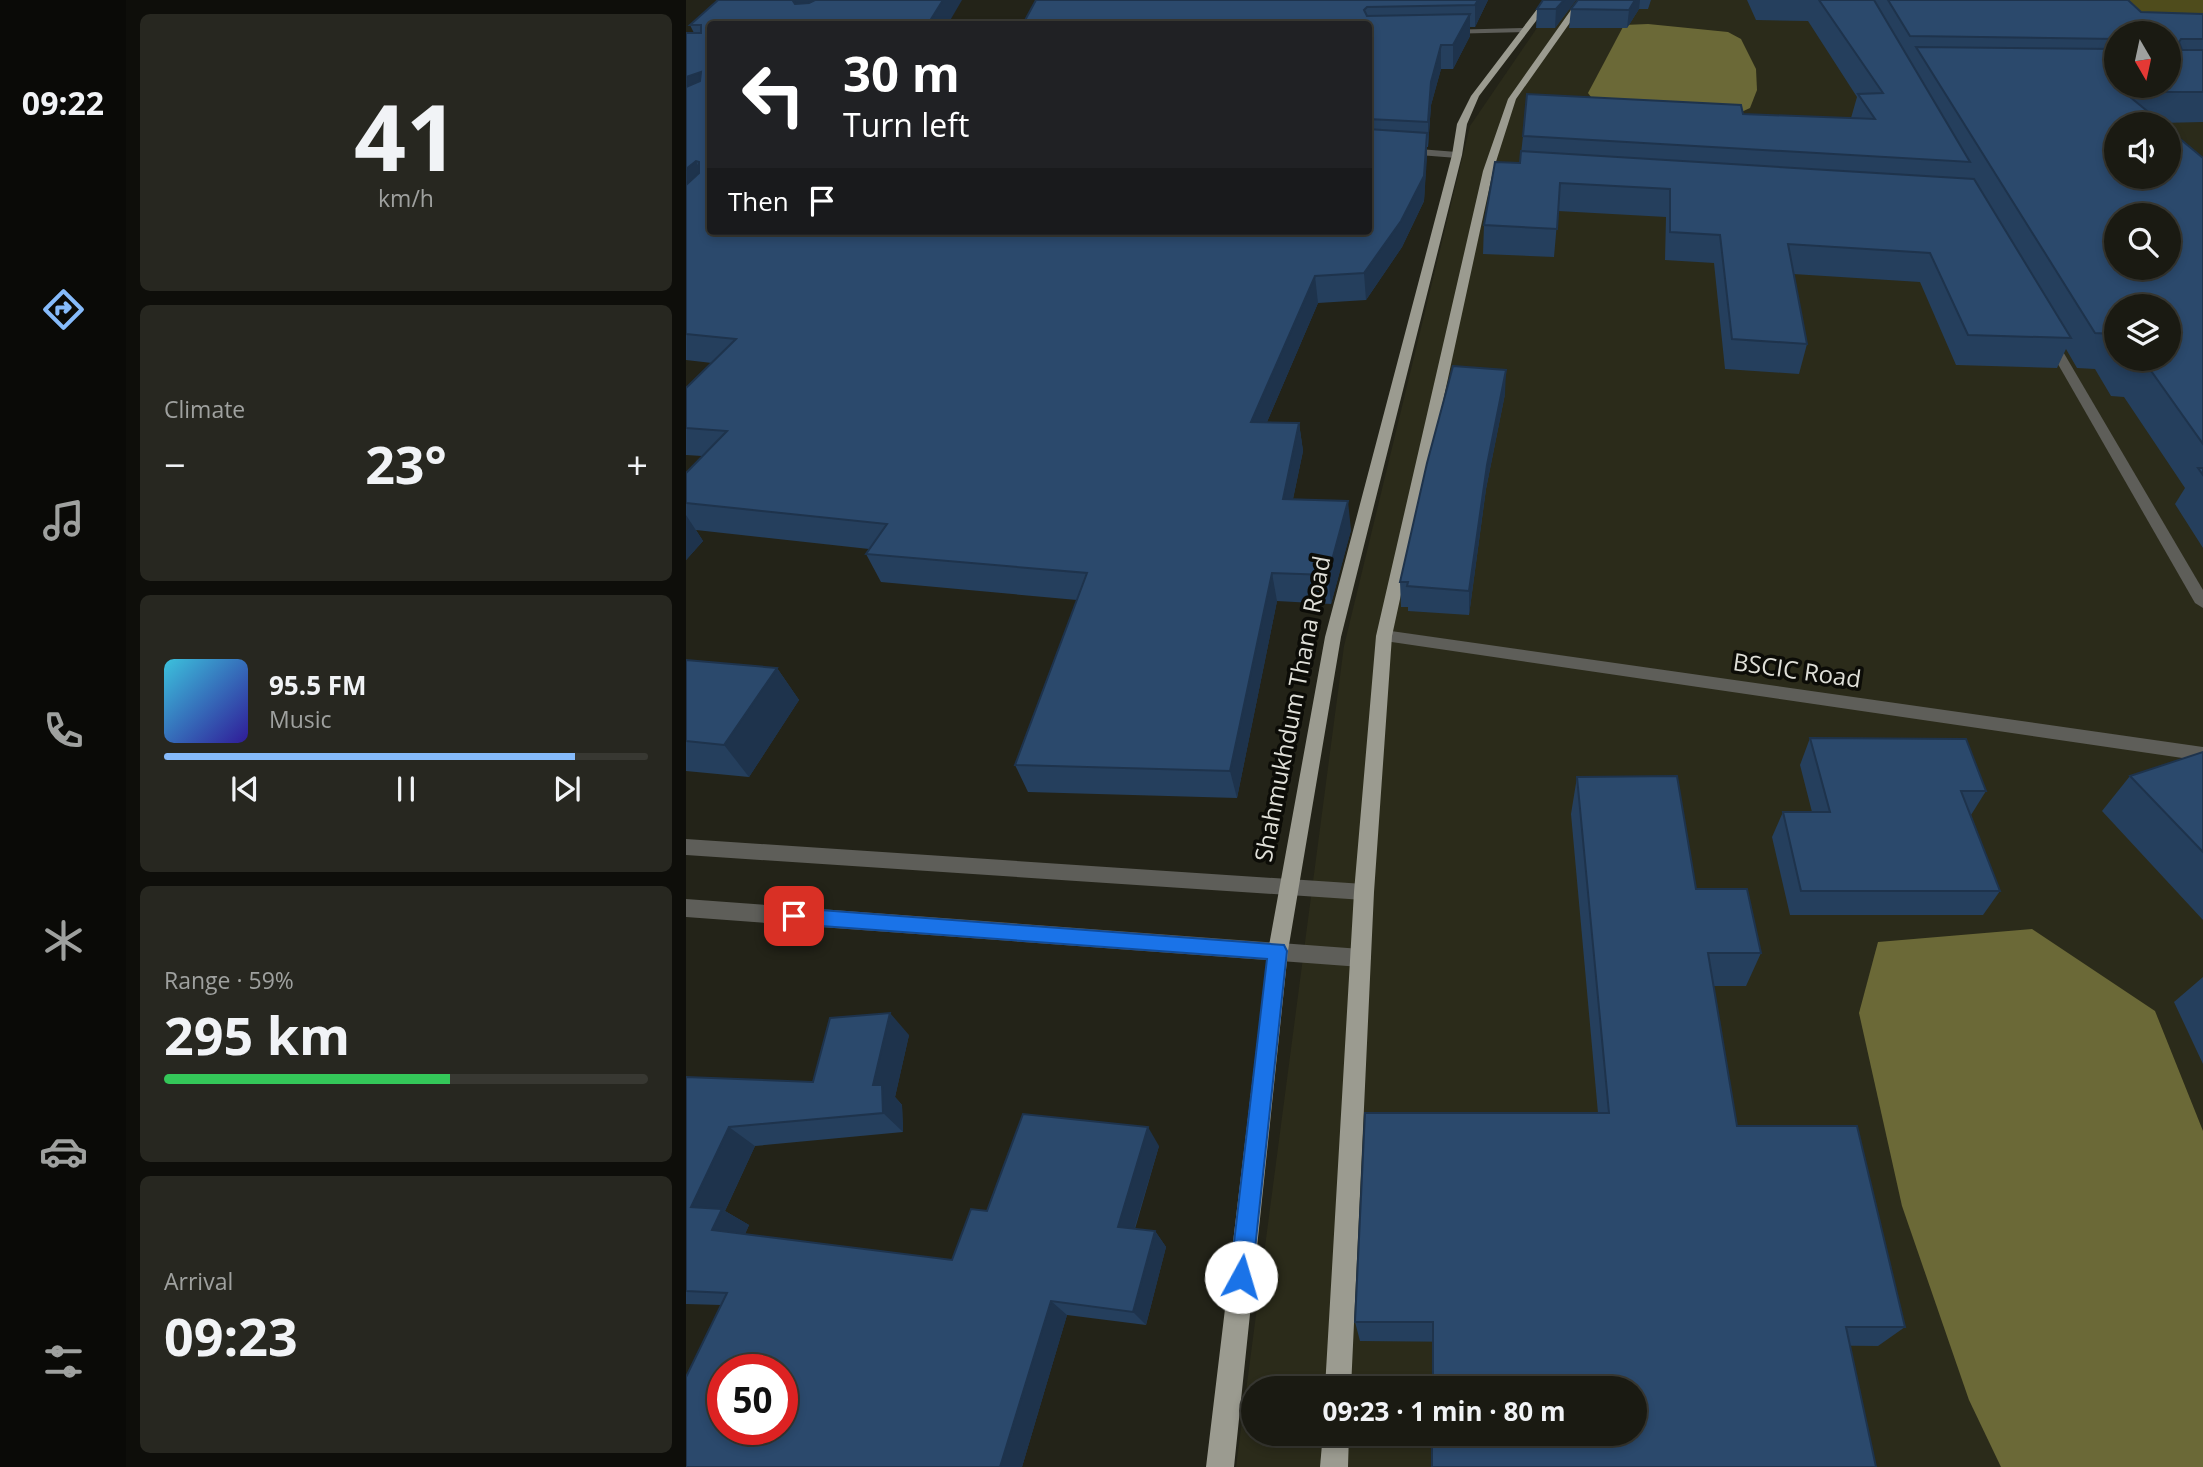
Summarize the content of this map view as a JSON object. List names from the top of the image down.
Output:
{
  "streets": {
    "main road": ["Shahmukhdum Thana Road"],
    "street": ["BSCIC Road"]
  },
  "north": "bottom",
  "page": {
    "tabs": "09:22",
    "tile": [
      ["41", "km/h"],
      "Climate",
      ["Range · 59%", "295 km"],
      ["Arrival", "09:23"]
    ],
    "turn": ["30 m", "Turn left"],
    "then": "Then",
    "heat": ["−", "23°", "+"],
    "song": ["95.5 FM", "Music"],
    "limit": "50",
    "trip": "09:23 · 1 min · 80 m"
  }
}
